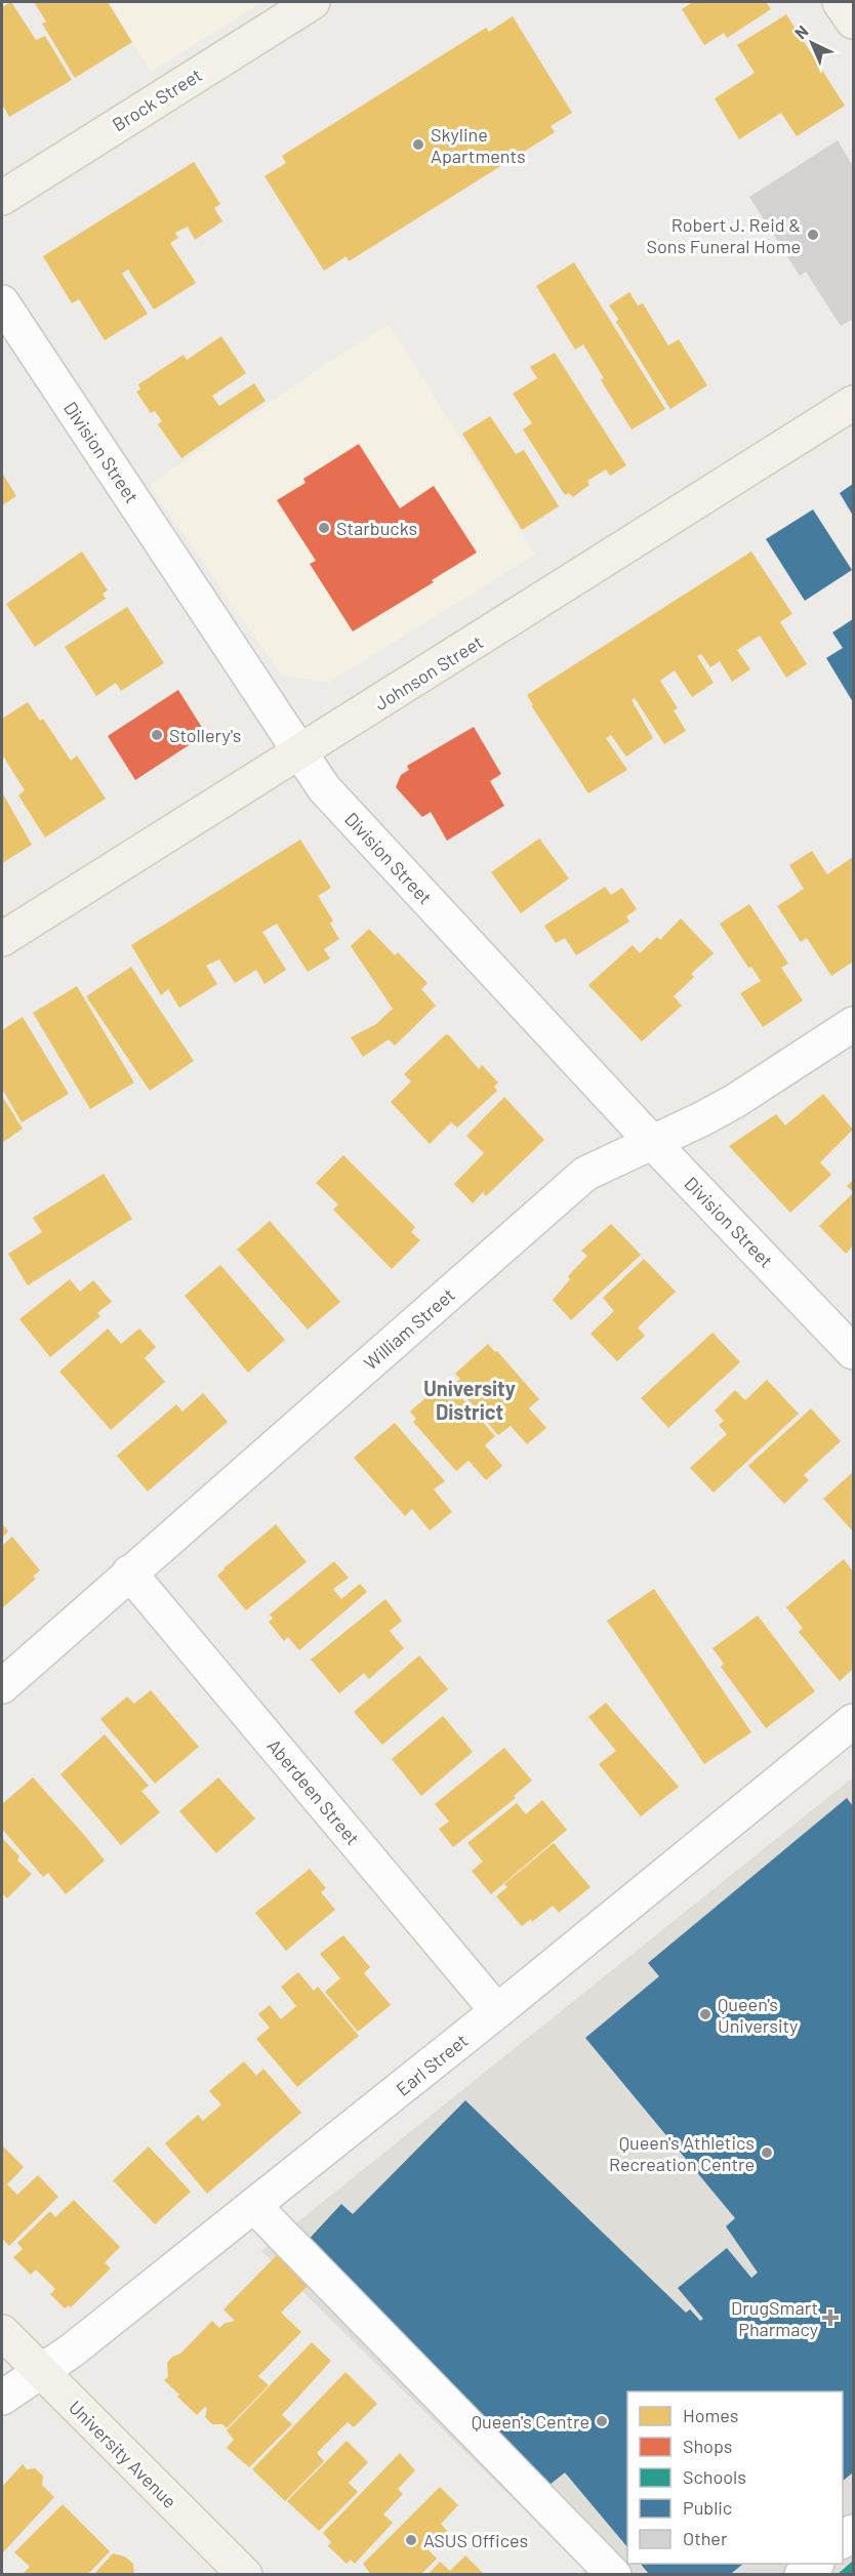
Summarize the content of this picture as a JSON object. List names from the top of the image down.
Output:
{
  "streets": {
    "main road": ["Brock Street", "Johnson Street", "University Avenue"],
    "street": [
      "Division Street",
      "William Street",
      "Aberdeen Street",
      "Earl Street"
    ]
  },
  "crossings": [
    ["Division Street", "Johnson Street"],
    ["Division Street", "William Street"],
    ["William Street", "Aberdeen Street"],
    ["Aberdeen Street", "Earl Street"],
    ["Earl Street", "University Avenue"]
  ],
  "districts": ["University District"],
  "places": {
    "other": [
      "Skyline Apartments",
      "Robert J. Reid & Sons Funeral Home",
      "Starbucks",
      "Stollery's",
      "Queen's University",
      "Queen's Athletics Recreation Centre",
      "Queen's Centre",
      "ASUS Offices"
    ],
    "health": ["DrugSmart Pharmacy"]
  },
  "legend": [
    "Homes",
    "Shops",
    "Schools",
    "Public",
    "Other"
  ],
  "north": "top left"
}
